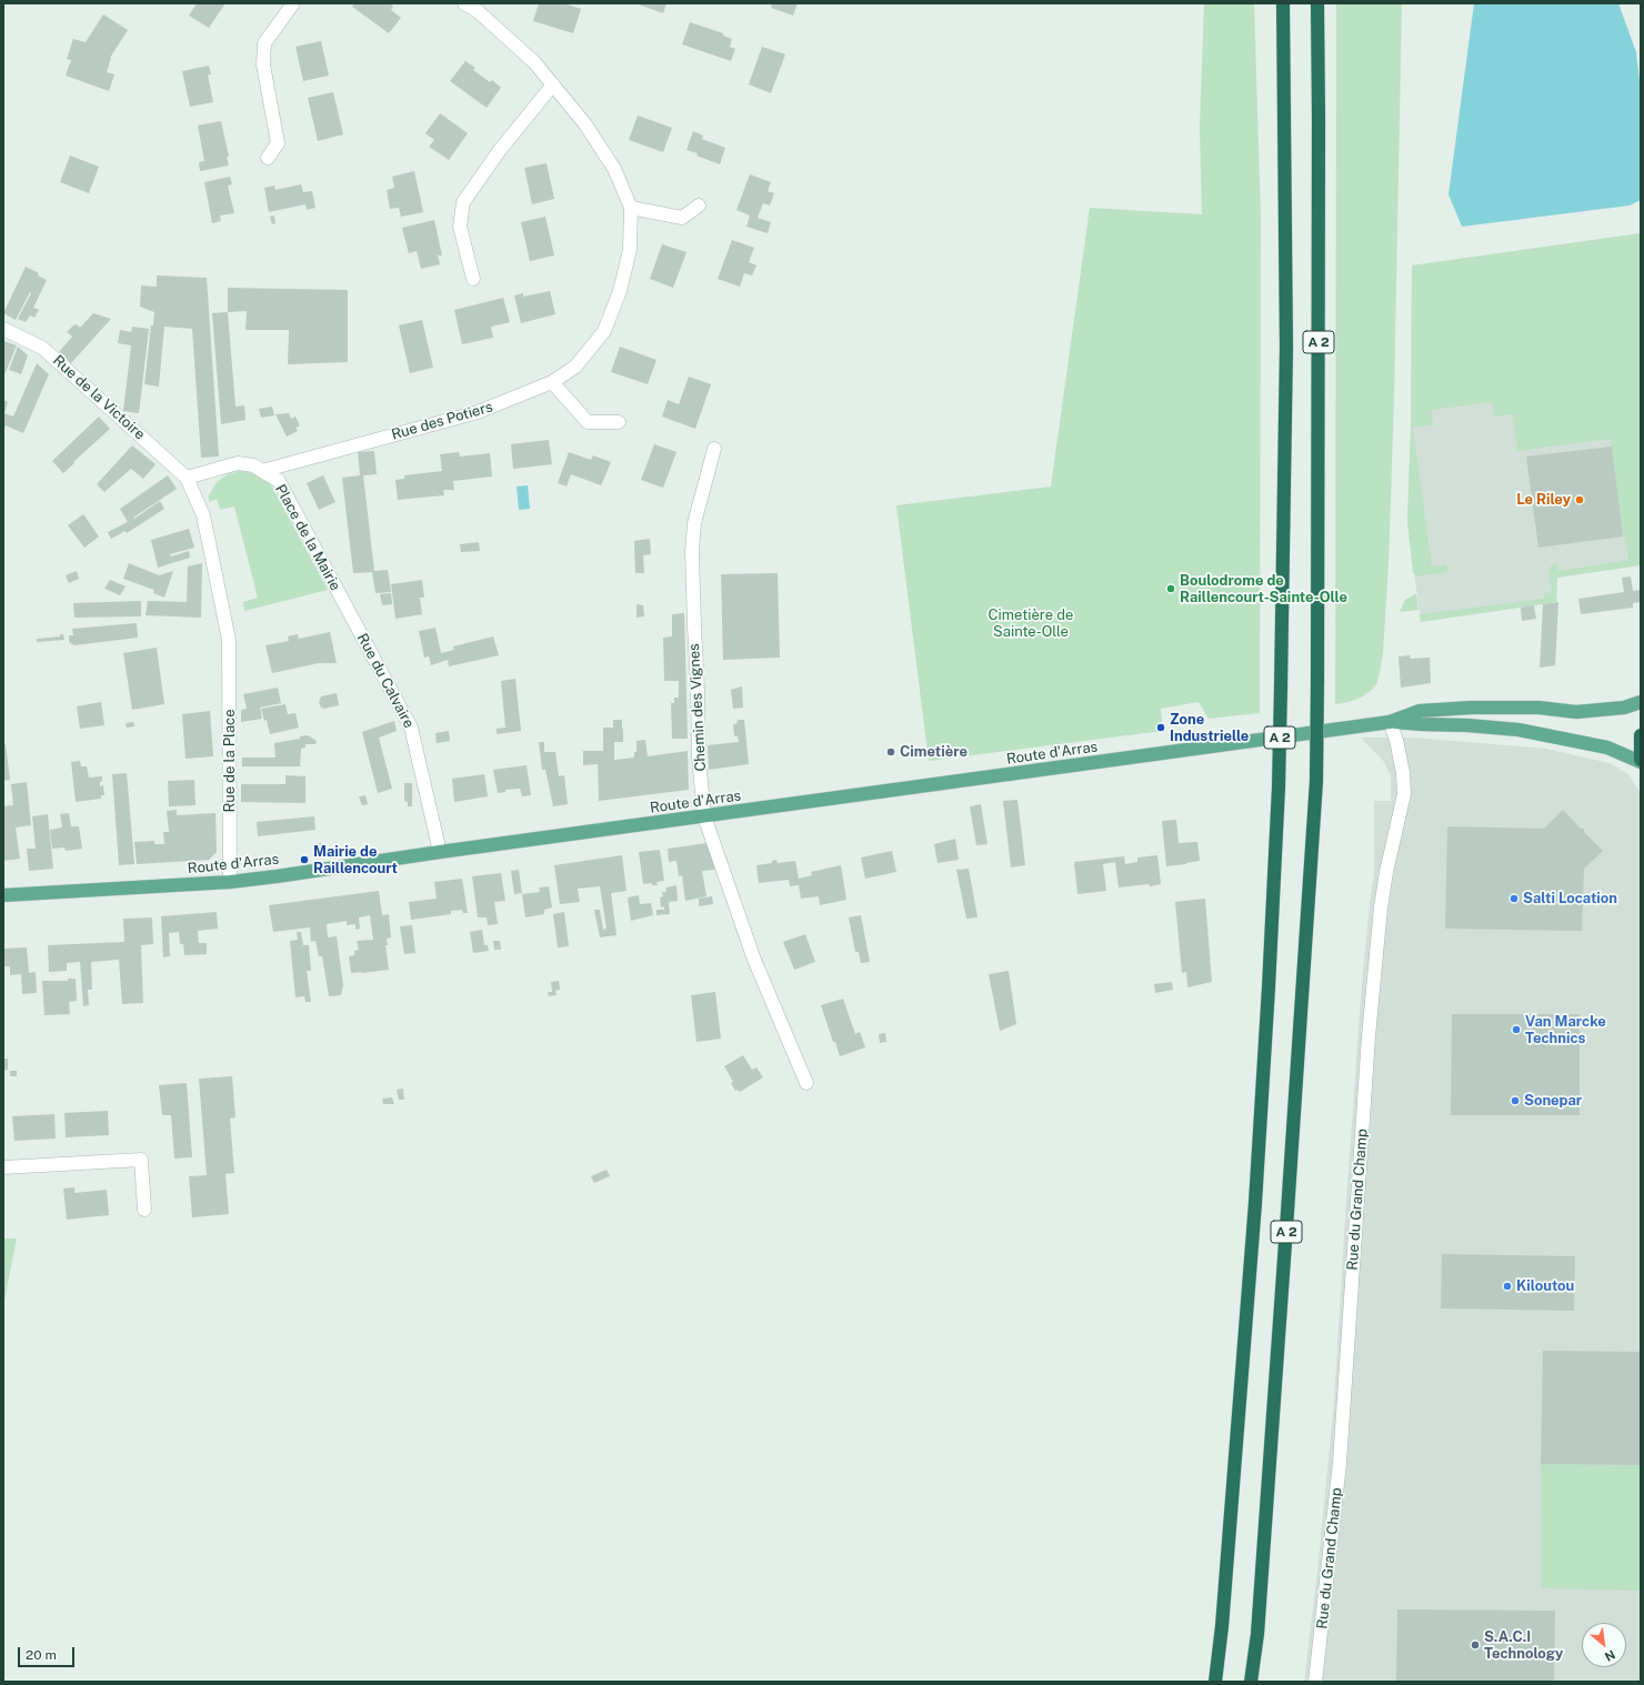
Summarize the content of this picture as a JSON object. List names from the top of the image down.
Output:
{
  "streets": {
    "highway": ["A 2"],
    "main road": ["Route d'Arras"],
    "street": [
      "Rue de la Victoire",
      "Rue des Potiers",
      "Place de la Mairie",
      "Rue du Calvaire",
      "Chemin des Vignes",
      "Rue de la Place",
      "Rue du Grand Champ"
    ]
  },
  "crossings": [
    ["Rue de la Victoire", "Place de la Mairie"],
    ["Rue de la Victoire", "Rue de la Place"],
    ["Rue des Potiers", "Place de la Mairie"],
    ["Place de la Mairie", "Rue du Calvaire"],
    ["Place de la Mairie", "Rue de la Place"],
    ["Rue du Calvaire", "Route d'Arras"],
    ["Chemin des Vignes", "Route d'Arras"],
    ["Route d'Arras", "Rue de la Place"],
    ["Route d'Arras", "Rue du Grand Champ"]
  ],
  "parks": ["Cimetière de Sainte-Olle"],
  "places": [
    "Le Riley",
    "Boulodrome de Raillencourt-Sainte-Olle",
    "Zone Industrielle",
    "Cimetière",
    "Mairie de Raillencourt",
    "Salti Location",
    "Van Marcke Technics",
    "Sonepar",
    "Kiloutou",
    "S.A.C.I Technology"
  ],
  "scale_bar": "20 m",
  "north": "bottom right"
}
